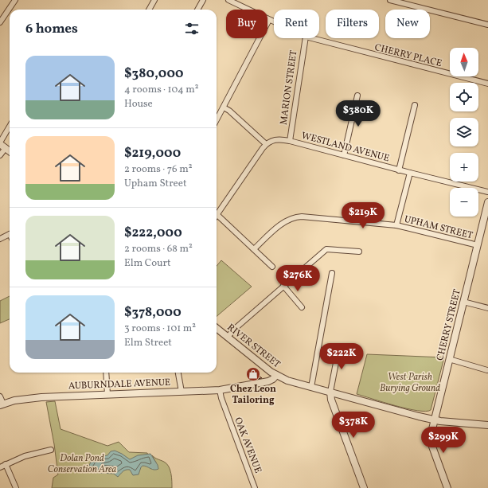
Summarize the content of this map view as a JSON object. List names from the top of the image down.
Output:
{
  "streets": {
    "street": [
      "CHERRY PLACE",
      "MARION STREET",
      "WESTLAND AVENUE",
      "UPHAM STREET",
      "CHERRY STREET",
      "RIVER STREET",
      "AUBURNDALE AVENUE",
      "OAK AVENUE"
    ]
  },
  "crossings": [
    ["MARION STREET", "WESTLAND AVENUE"],
    ["UPHAM STREET", "CHERRY STREET"],
    ["CHERRY STREET", "RIVER STREET"],
    ["RIVER STREET", "AUBURNDALE AVENUE"],
    ["AUBURNDALE AVENUE", "OAK AVENUE"]
  ],
  "parks": ["West Parish Burying Ground", "Dolan Pond Conservation Area"],
  "places": {
    "shop": ["Chez Leon Tailoring"]
  },
  "north": "top",
  "page": {
    "chip": [
      "Buy",
      "Rent",
      "Filters",
      "New"
    ],
    "heading": "6 homes",
    "map_buttons": ["+", "−"],
    "list": [
      {
        "name": "$380,000",
        "note": "4 rooms · 104 m² · House"
      },
      {
        "name": "$219,000",
        "note": "2 rooms · 76 m² · Upham Street"
      },
      {
        "name": "$222,000",
        "note": "2 rooms · 68 m² · Elm Court"
      },
      {
        "name": "$378,000",
        "note": "3 rooms · 101 m² · Elm Street"
      }
    ],
    "price": [
      "$380K",
      "$219K",
      "$276K",
      "$222K",
      "$378K",
      "$299K"
    ]
  }
}
